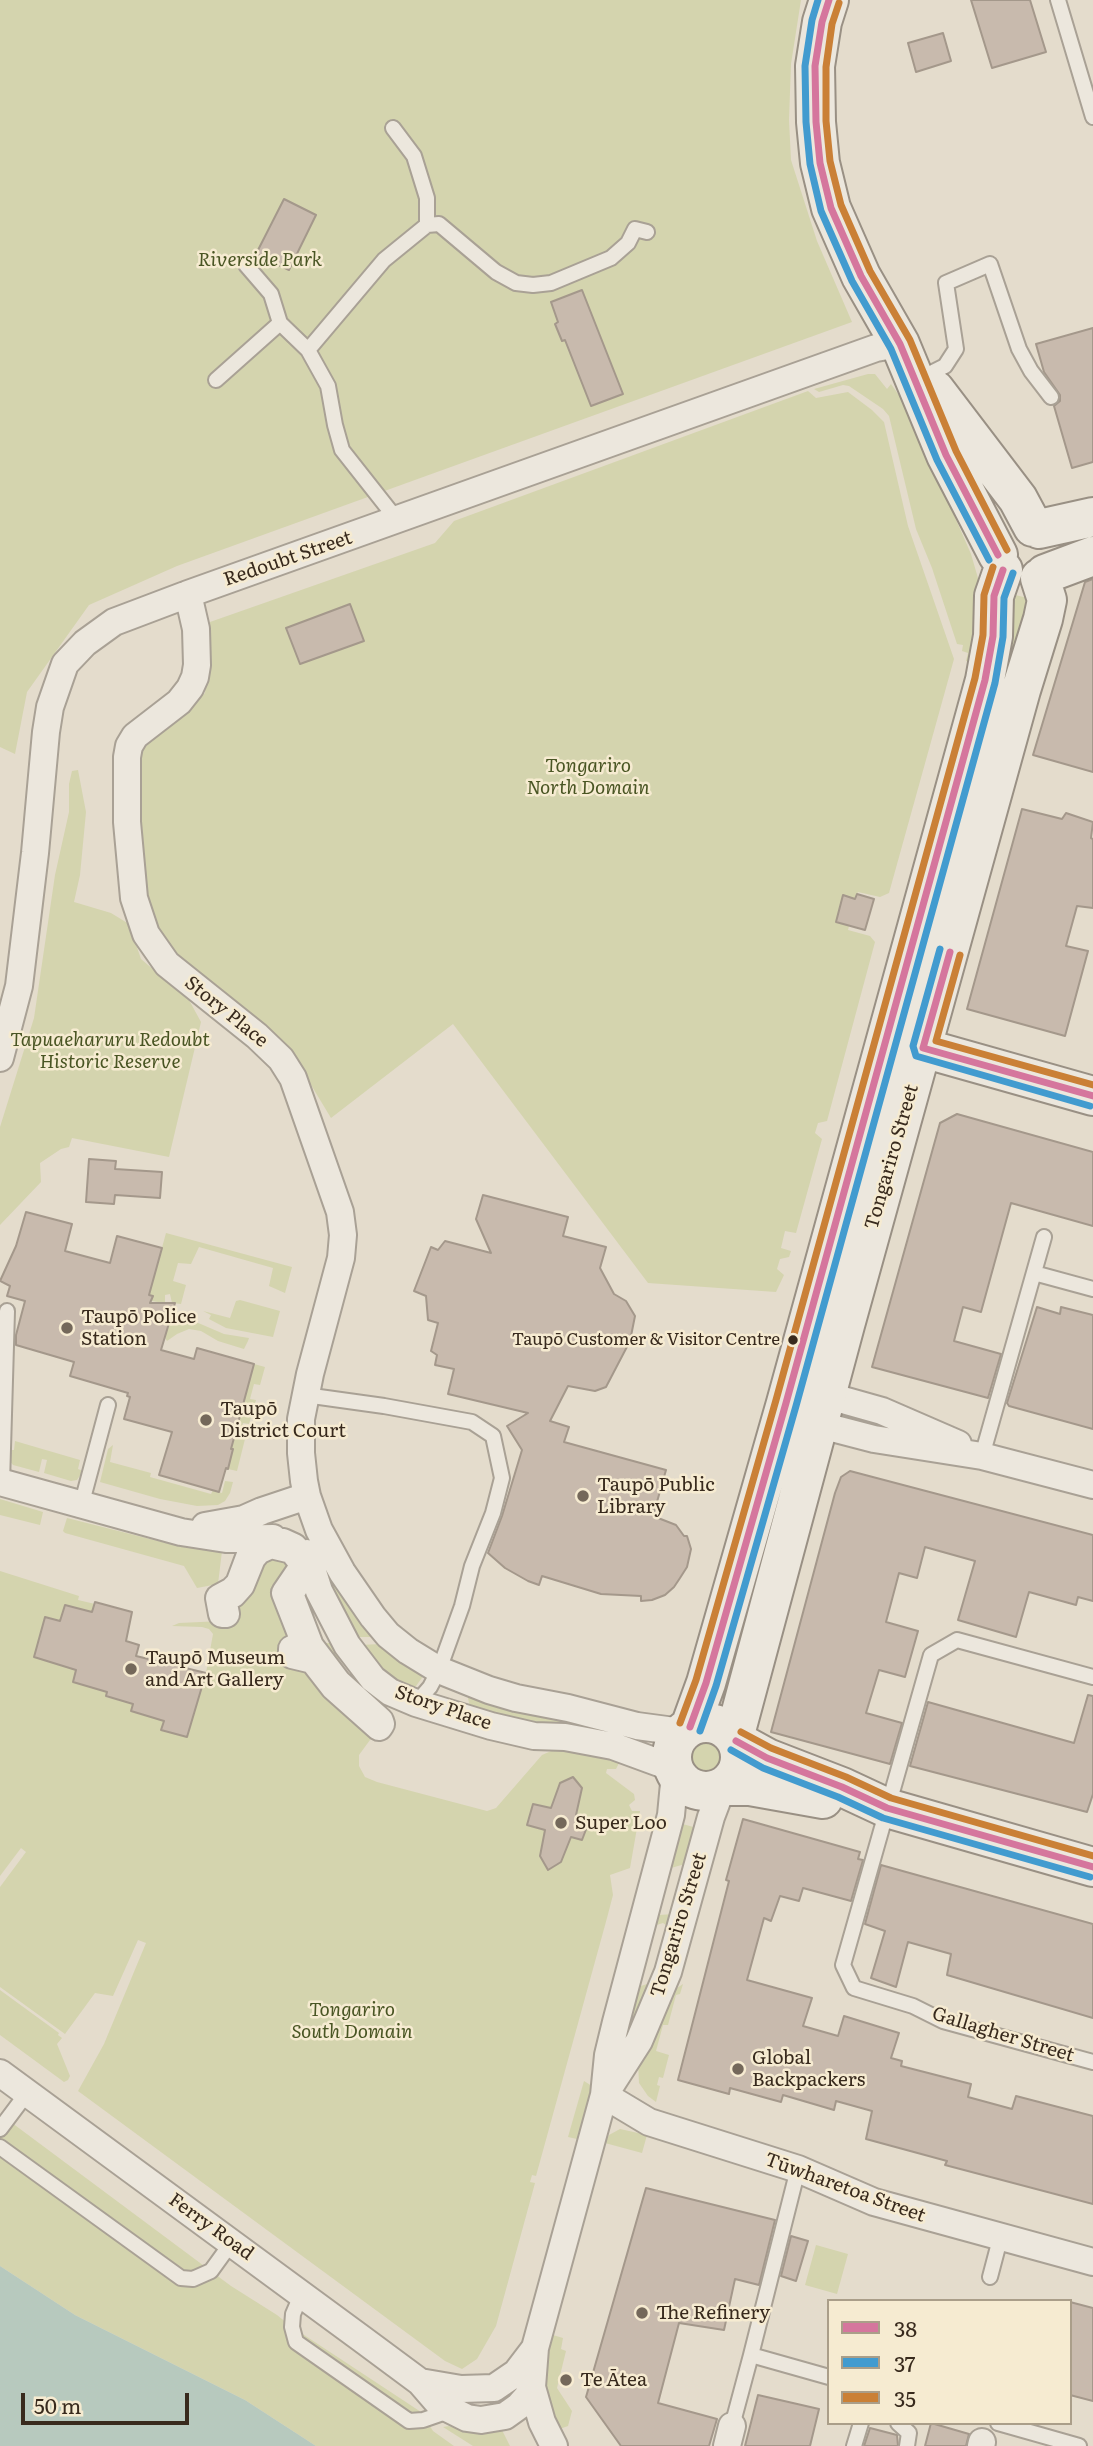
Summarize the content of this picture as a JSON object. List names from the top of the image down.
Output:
{
  "streets": {
    "street": [
      "Redoubt Street",
      "Story Place",
      "Tongariro Street",
      "Tūwharetoa Street",
      "Ferry Road"
    ],
    "lane": ["Gallagher Street"]
  },
  "crossings": [
    ["Redoubt Street", "Story Place"],
    ["Story Place", "Tongariro Street"],
    ["Tongariro Street", "Tūwharetoa Street"],
    ["Tongariro Street", "Ferry Road"]
  ],
  "parks": [
    "Riverside Park",
    "Tongariro North Domain",
    "Tapuaeharuru Redoubt Historic Reserve",
    "Tongariro South Domain"
  ],
  "places": [
    "Taupō Police Station",
    "Taupō Customer & Visitor Centre",
    "Taupō District Court",
    "Taupō Public Library",
    "Taupō Museum and Art Gallery",
    "Super Loo",
    "Global Backpackers",
    "The Refinery",
    "Te Ātea"
  ],
  "lines": ["transit line 38", "transit line 37", "transit line 35"],
  "legend": ["38", "37", "35"],
  "scale_bar": "50 m"
}
